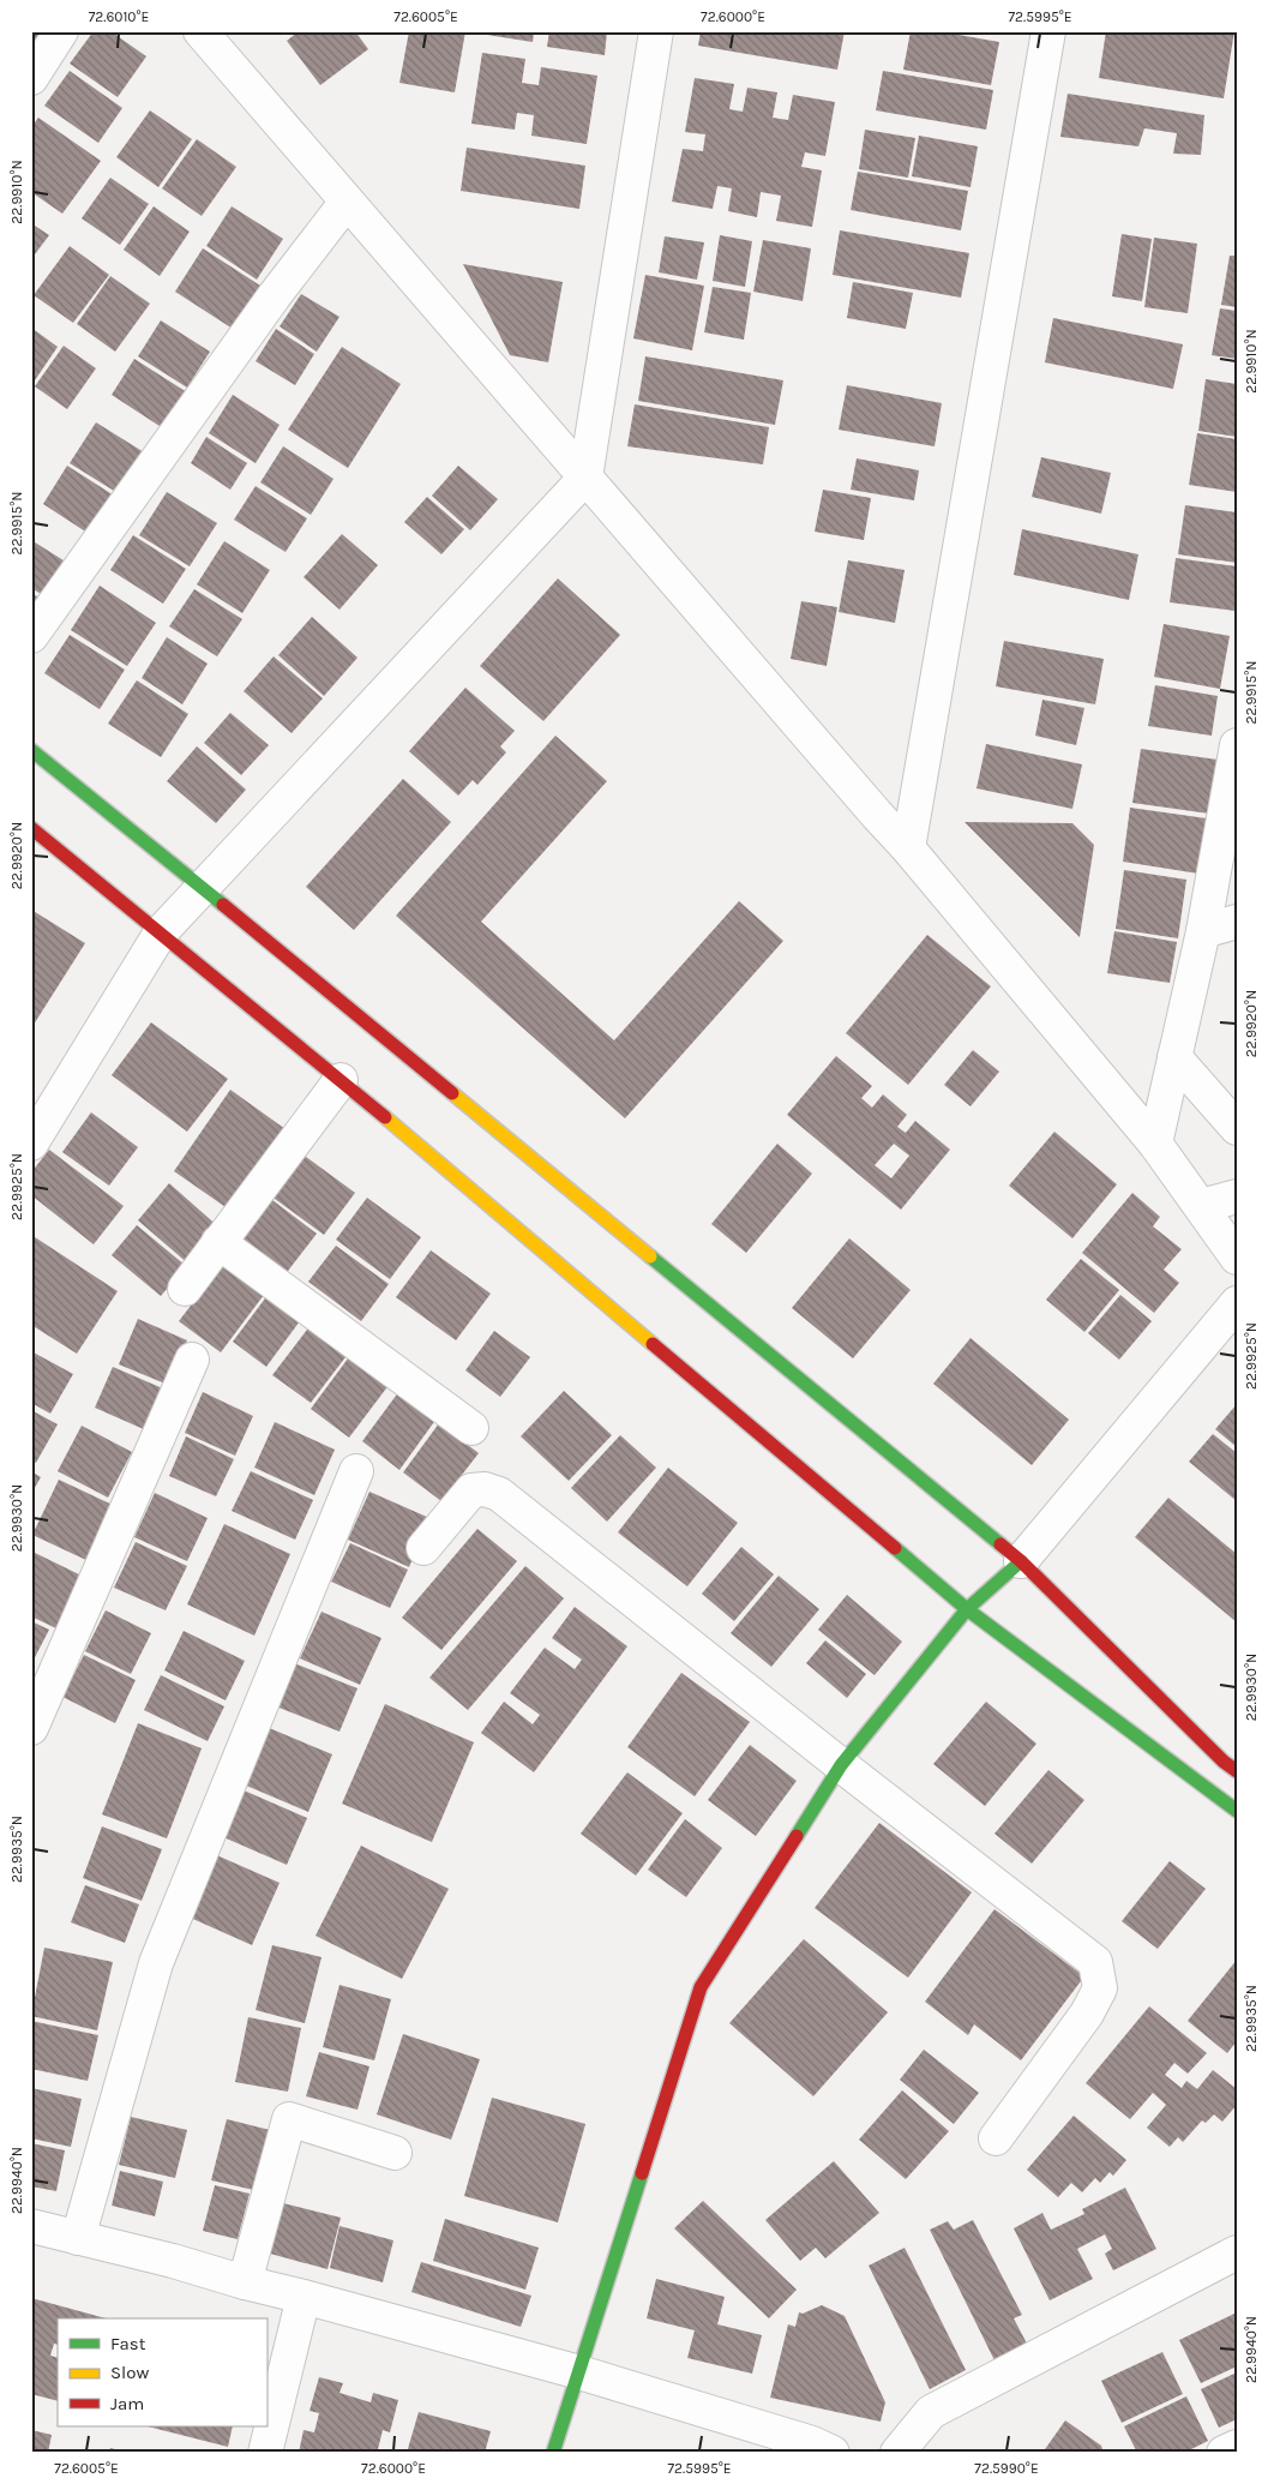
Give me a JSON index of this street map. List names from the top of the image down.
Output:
{
  "legend": ["Fast", "Slow", "Jam"],
  "coordinates": [
    "72.6010°E",
    "72.6005°E",
    "72.6000°E",
    "72.5995°E",
    "22.9910°N",
    "22.9915°N",
    "22.9920°N",
    "22.9925°N",
    "22.9930°N",
    "22.9935°N",
    "22.9940°N",
    "72.5990°E"
  ]
}
